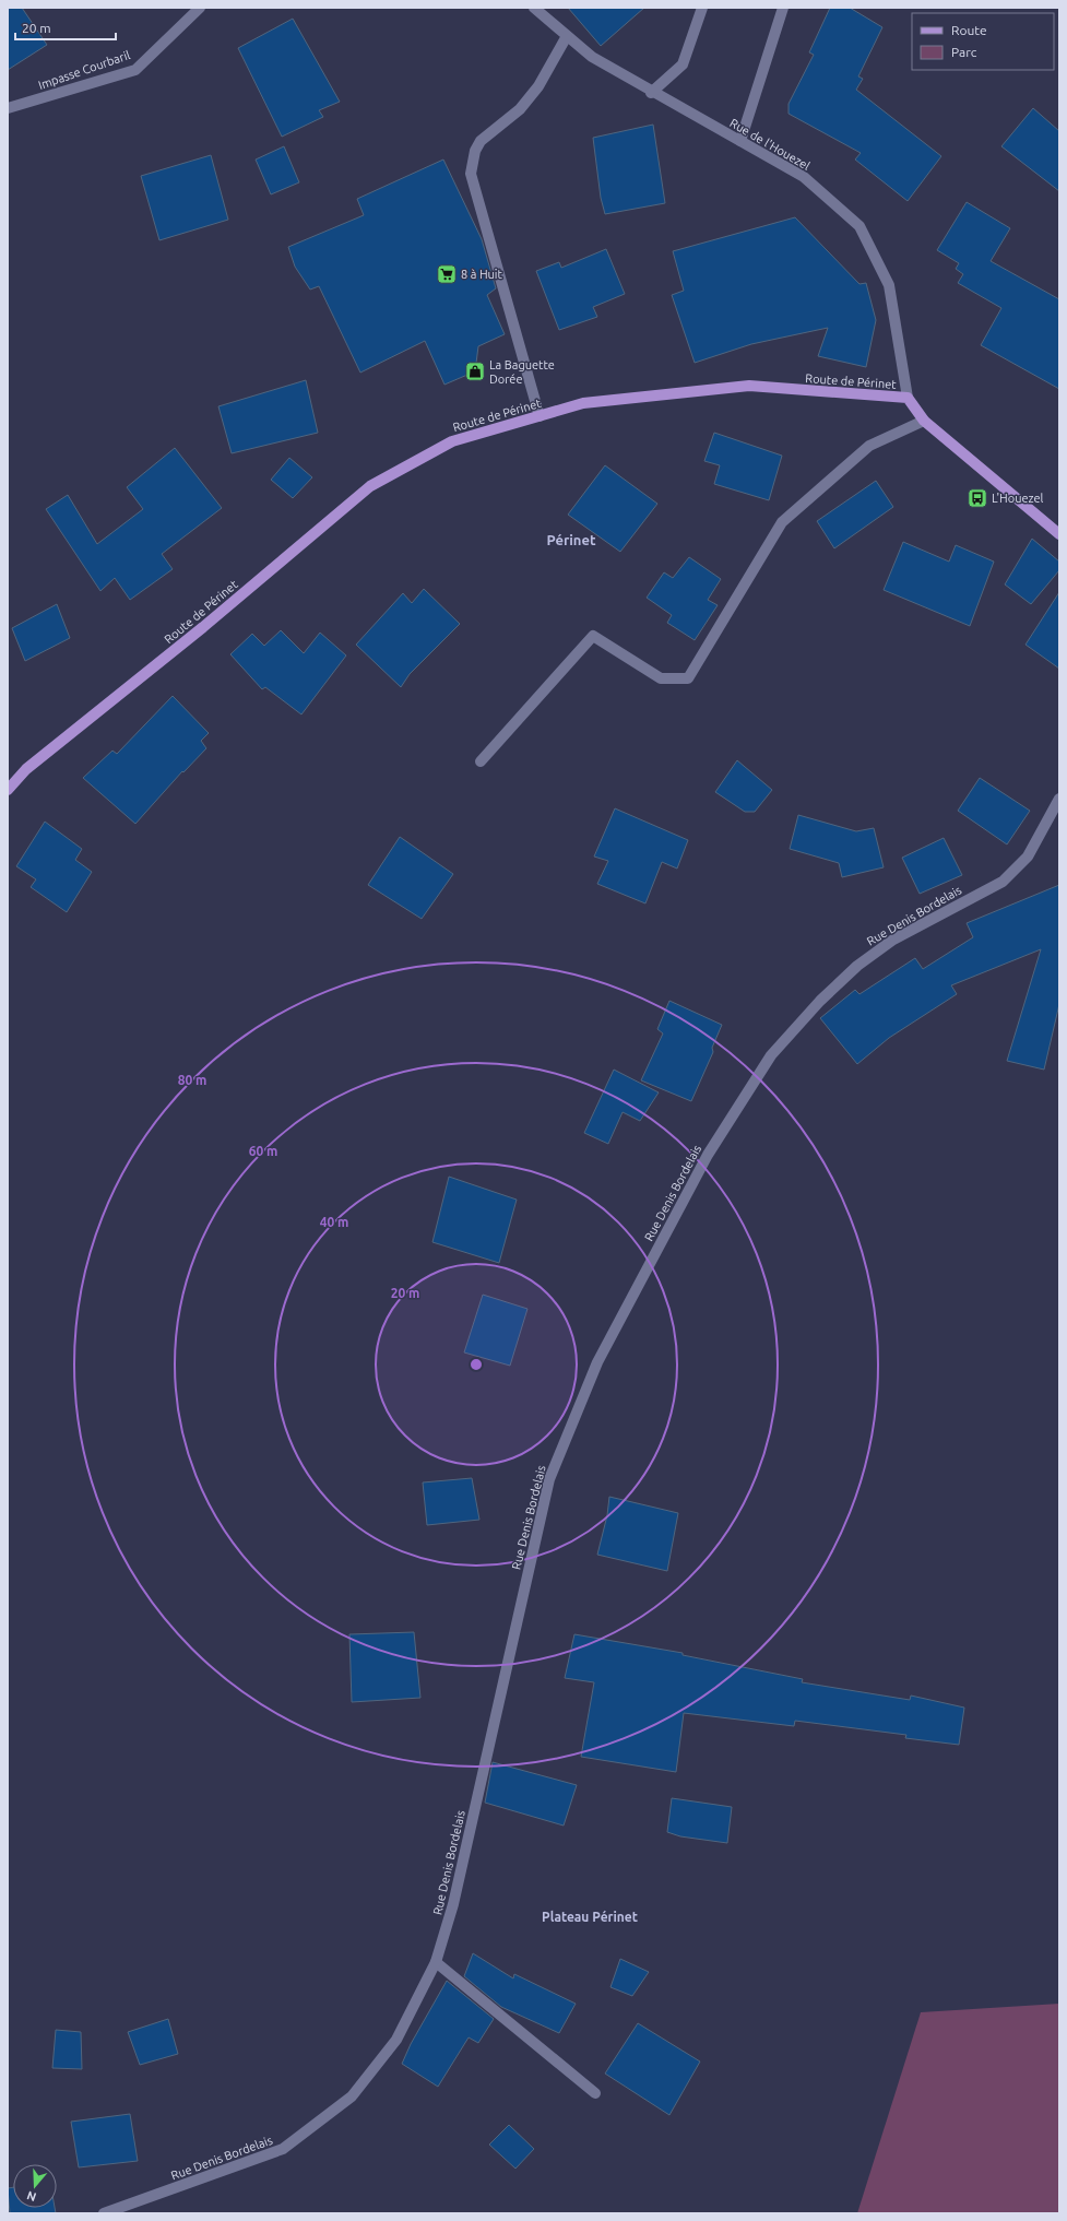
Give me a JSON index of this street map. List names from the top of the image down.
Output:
{
  "streets": {
    "main road": ["Route de Périnet"],
    "street": ["Impasse Courbaril", "Rue de l'Houezel", "Rue Denis Bordelais"]
  },
  "crossings": [
    ["Rue de l'Houezel", "Route de Périnet"]
  ],
  "districts": ["Périnet", "Plateau Périnet"],
  "places": {
    "supermarket": ["8 à Huit"],
    "shop": ["La Baguette Dorée"],
    "bus stop": ["L'Houezel"]
  },
  "legend": ["Route", "Parc"],
  "scale_bar": "20 m",
  "north": "bottom",
  "rings": [
    "80 m",
    "60 m",
    "40 m",
    "20 m"
  ]
}
